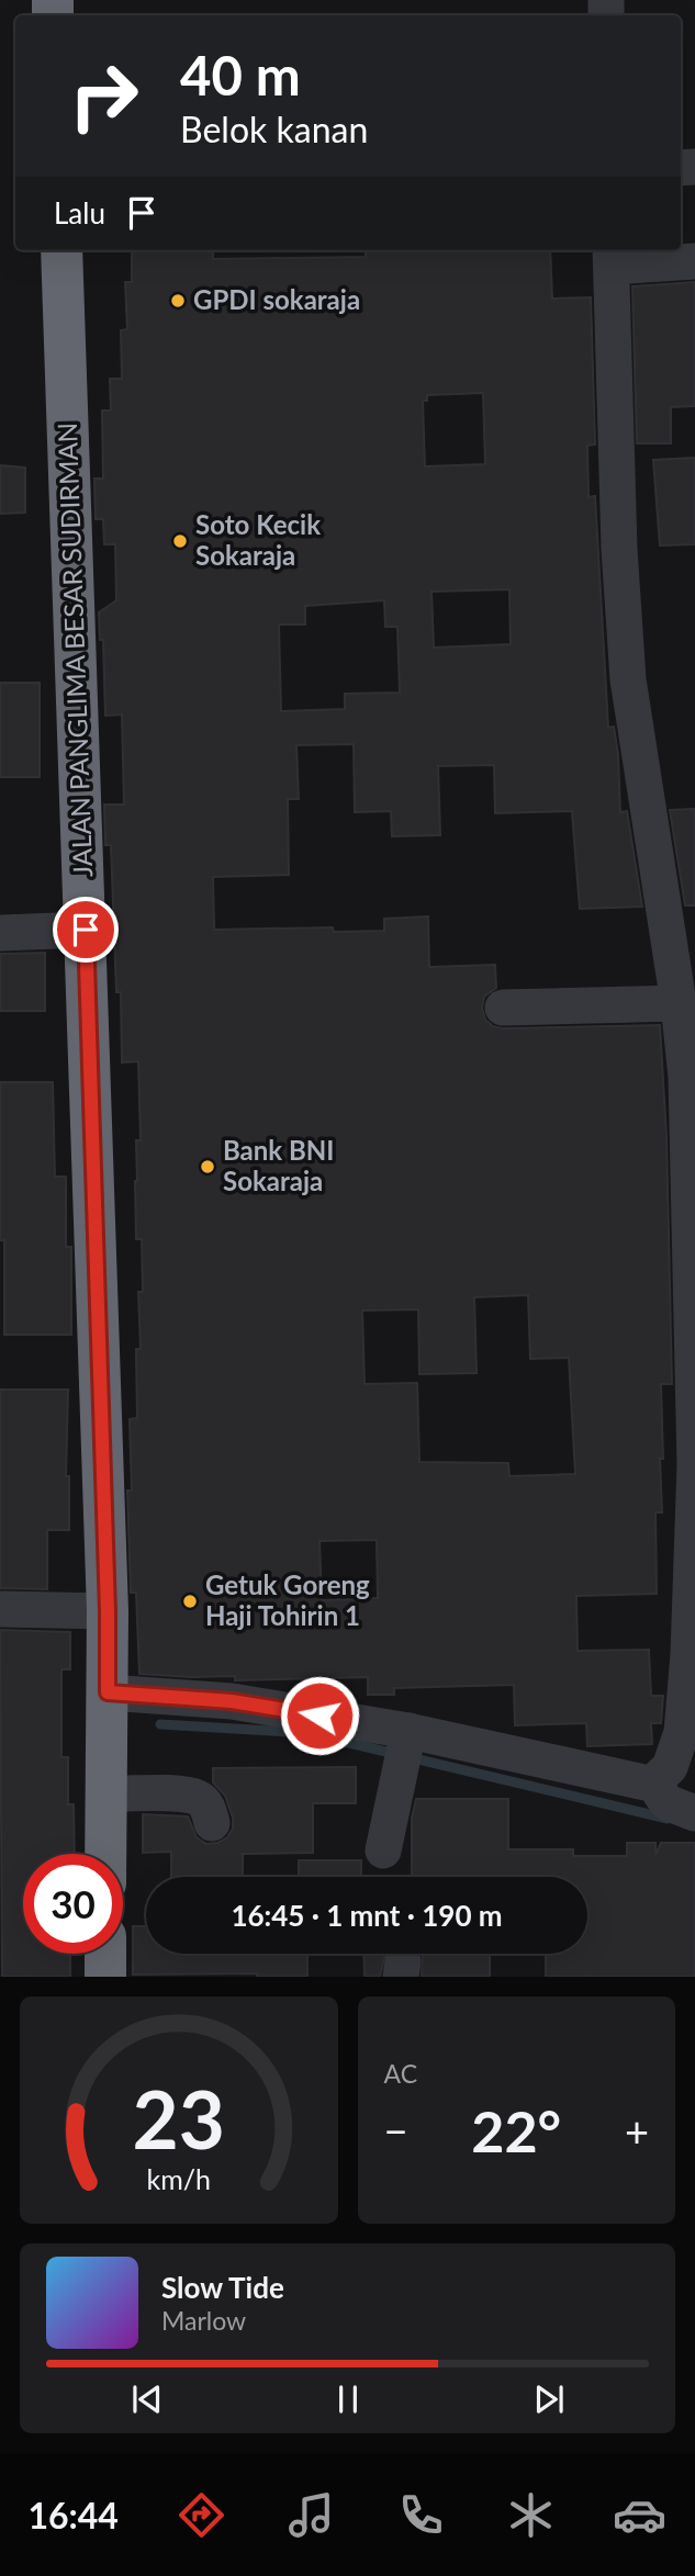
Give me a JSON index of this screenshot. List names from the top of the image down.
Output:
{
  "streets": {
    "highway": ["JALAN PANGLIMA BESAR SUDIRMAN"]
  },
  "places": [
    "GPDI sokaraja",
    "Soto Kecik Sokaraja",
    "Bank BNI Sokaraja",
    "Getuk Goreng Haji Tohirin 1"
  ],
  "page": {
    "turn": ["40 m", "Belok kanan"],
    "then": "Lalu",
    "limit": "30",
    "trip": "16:45 · 1 mnt · 190 m",
    "tile": "AC",
    "heat": ["−", "22°", "+"],
    "song": ["Slow Tide", "Marlow"],
    "tabs": "16:44",
    "gauge": ["23", "km/h"]
  }
}
